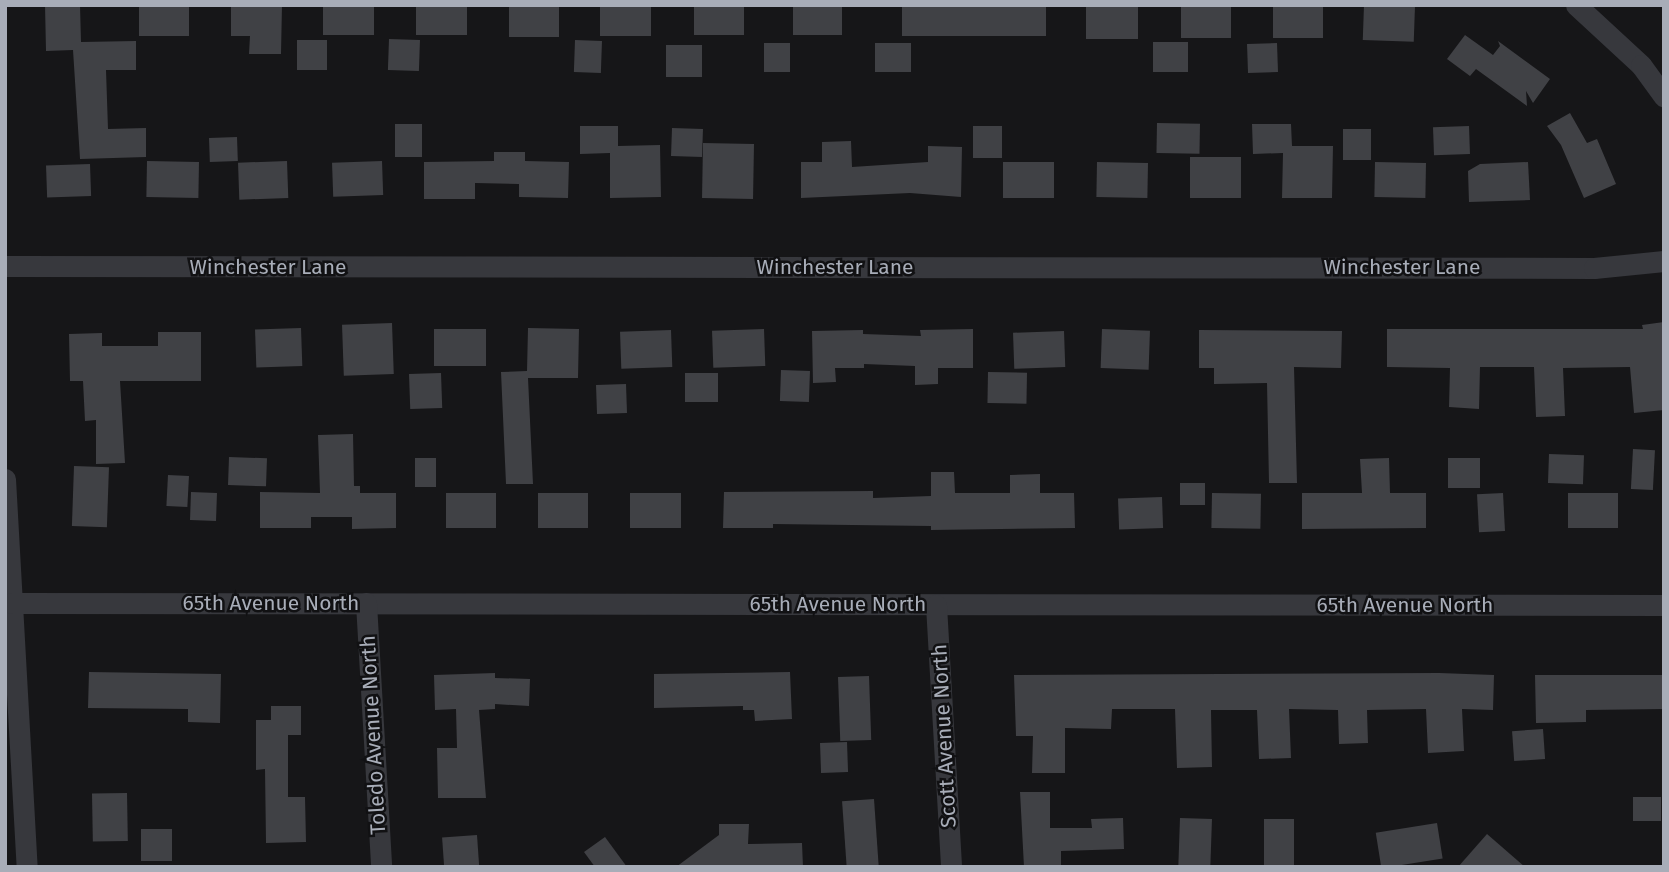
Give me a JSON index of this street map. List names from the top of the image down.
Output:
{
  "streets": {
    "street": [
      "Winchester Lane",
      "65th Avenue North",
      "Toledo Avenue North",
      "Scott Avenue North"
    ]
  },
  "crossings": [
    ["65th Avenue North", "Toledo Avenue North"],
    ["65th Avenue North", "Scott Avenue North"]
  ]
}
